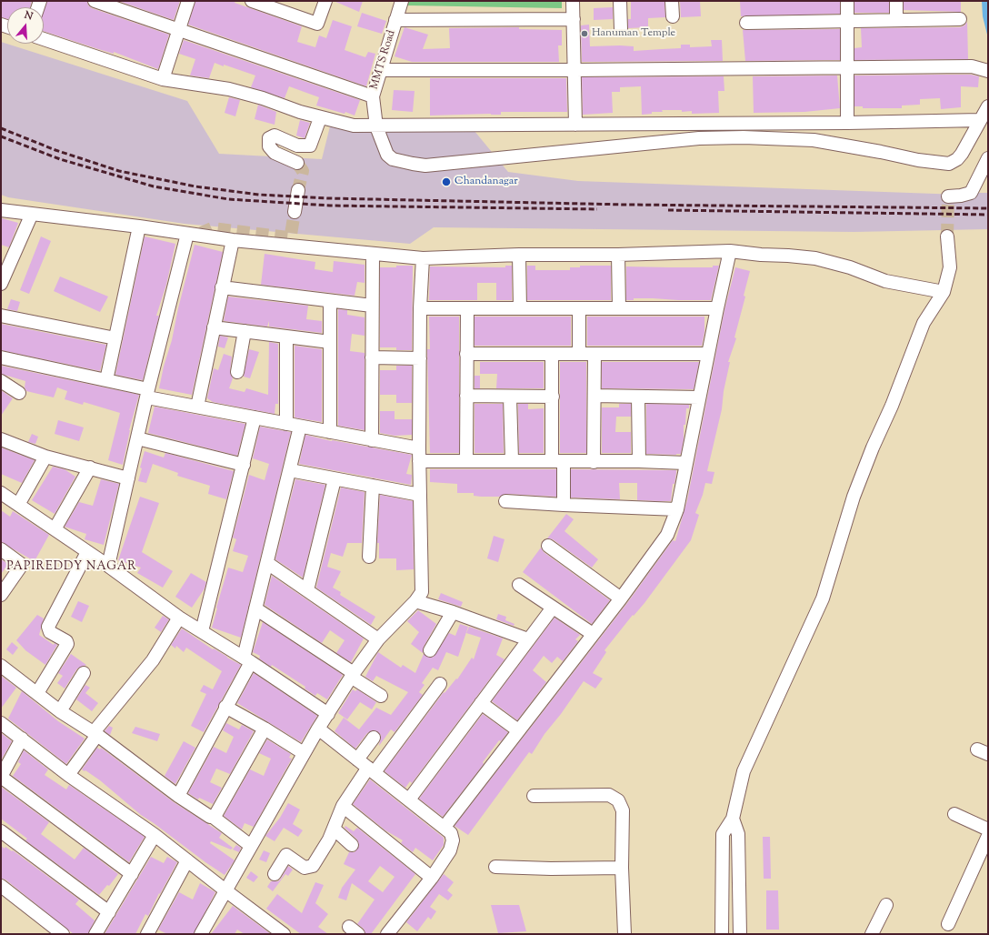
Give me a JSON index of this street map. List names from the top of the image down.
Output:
{
  "streets": {
    "street": ["MMTS Road"]
  },
  "districts": ["PAPIREDDY NAGAR"],
  "places": ["Hanuman Temple", "Chandanagar"],
  "north": "top"
}
